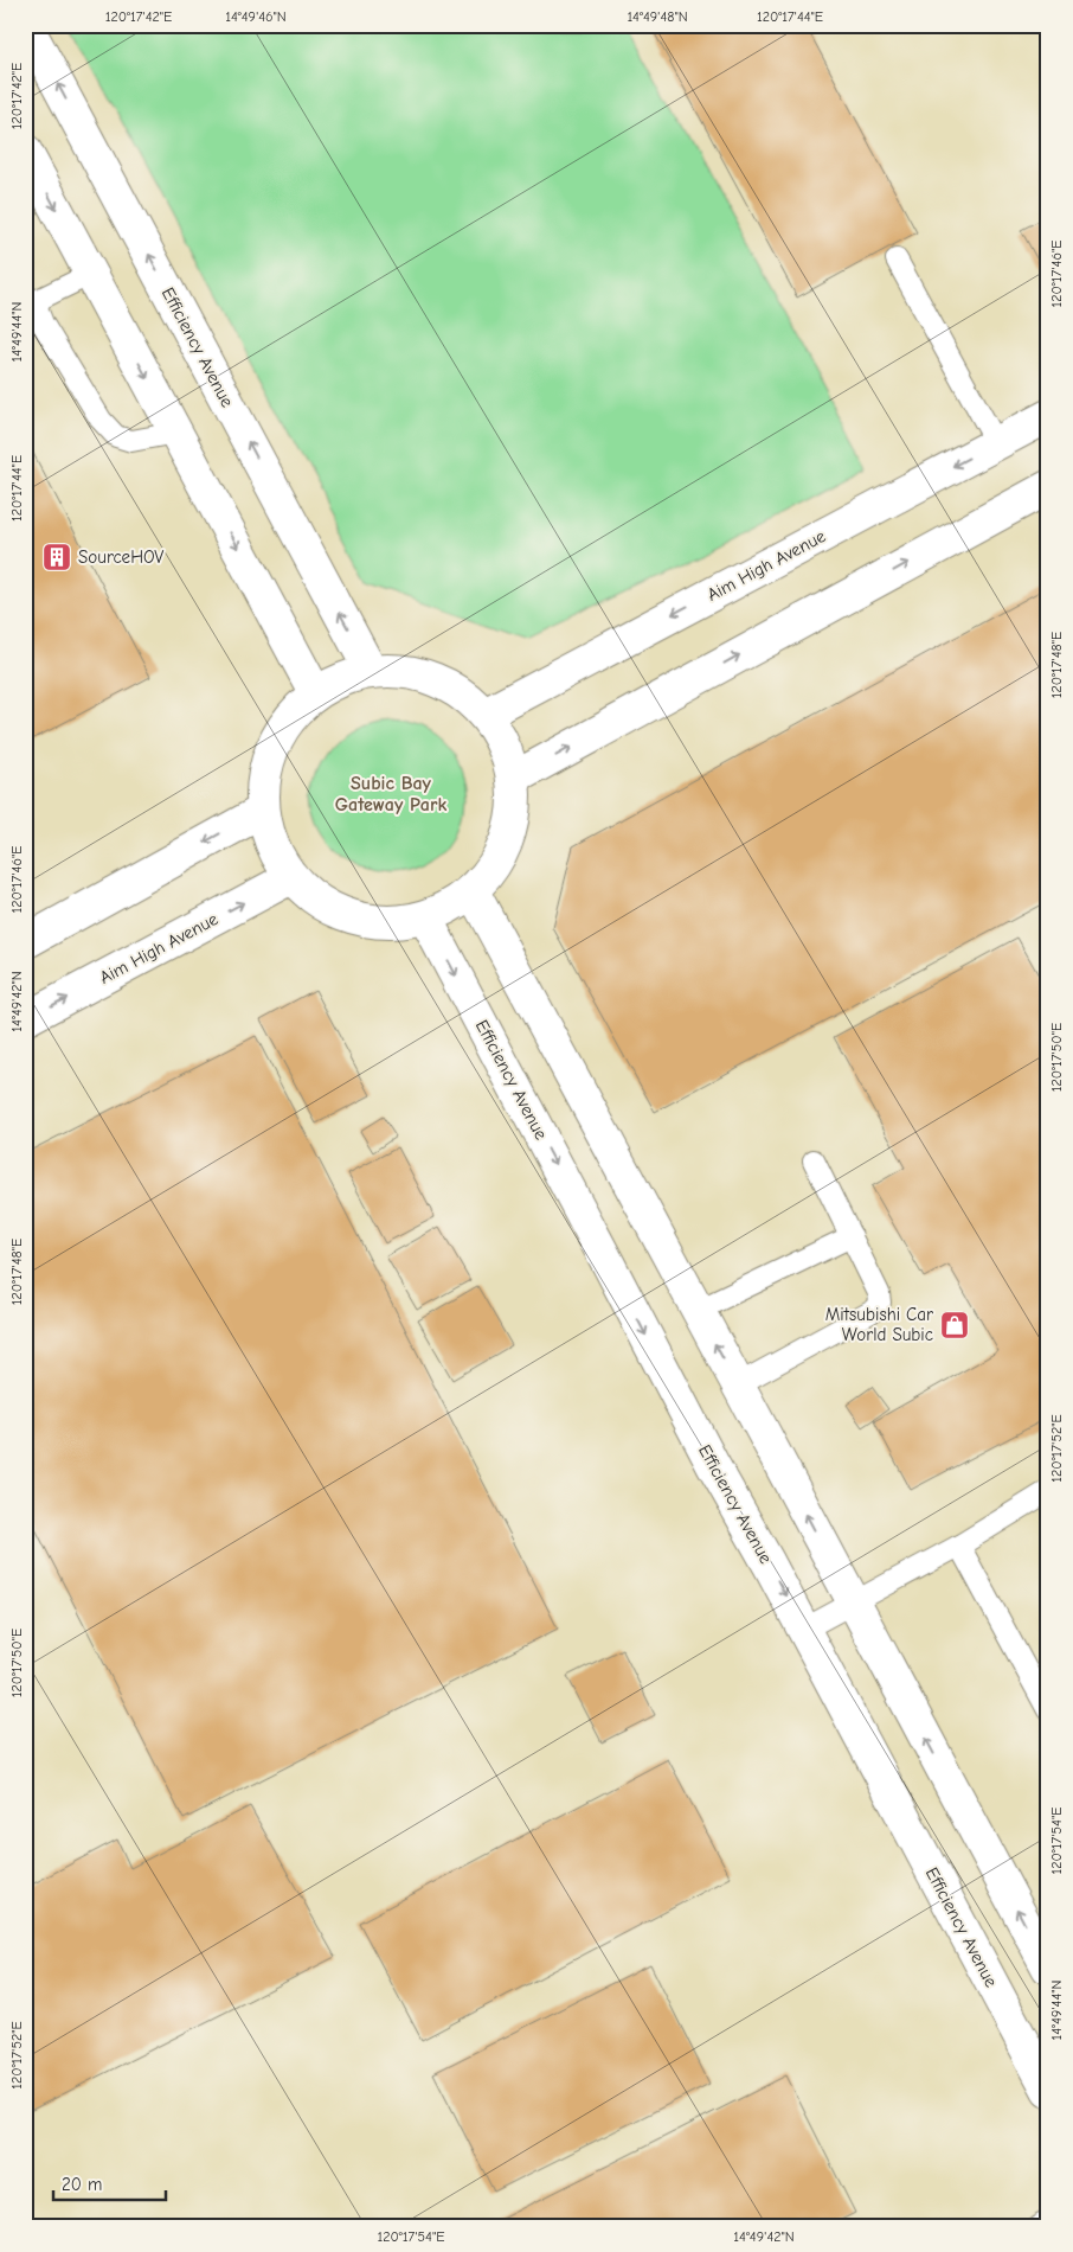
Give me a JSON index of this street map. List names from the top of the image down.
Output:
{
  "streets": {
    "street": ["Efficiency Avenue", "Aim High Avenue"]
  },
  "districts": ["Subic Bay Gateway Park"],
  "places": {
    "building": ["SourceHOV"],
    "shop": ["Mitsubishi Car World Subic"]
  },
  "scale_bar": "20 m",
  "coordinates": [
    "120°17'42\"E",
    "14°49'46\"N",
    "14°49'48\"N",
    "120°17'44\"E",
    "120°17'46\"E",
    "14°49'44\"N",
    "120°17'48\"E",
    "14°49'42\"N",
    "120°17'50\"E",
    "120°17'52\"E",
    "120°17'54\"E"
  ]
}
